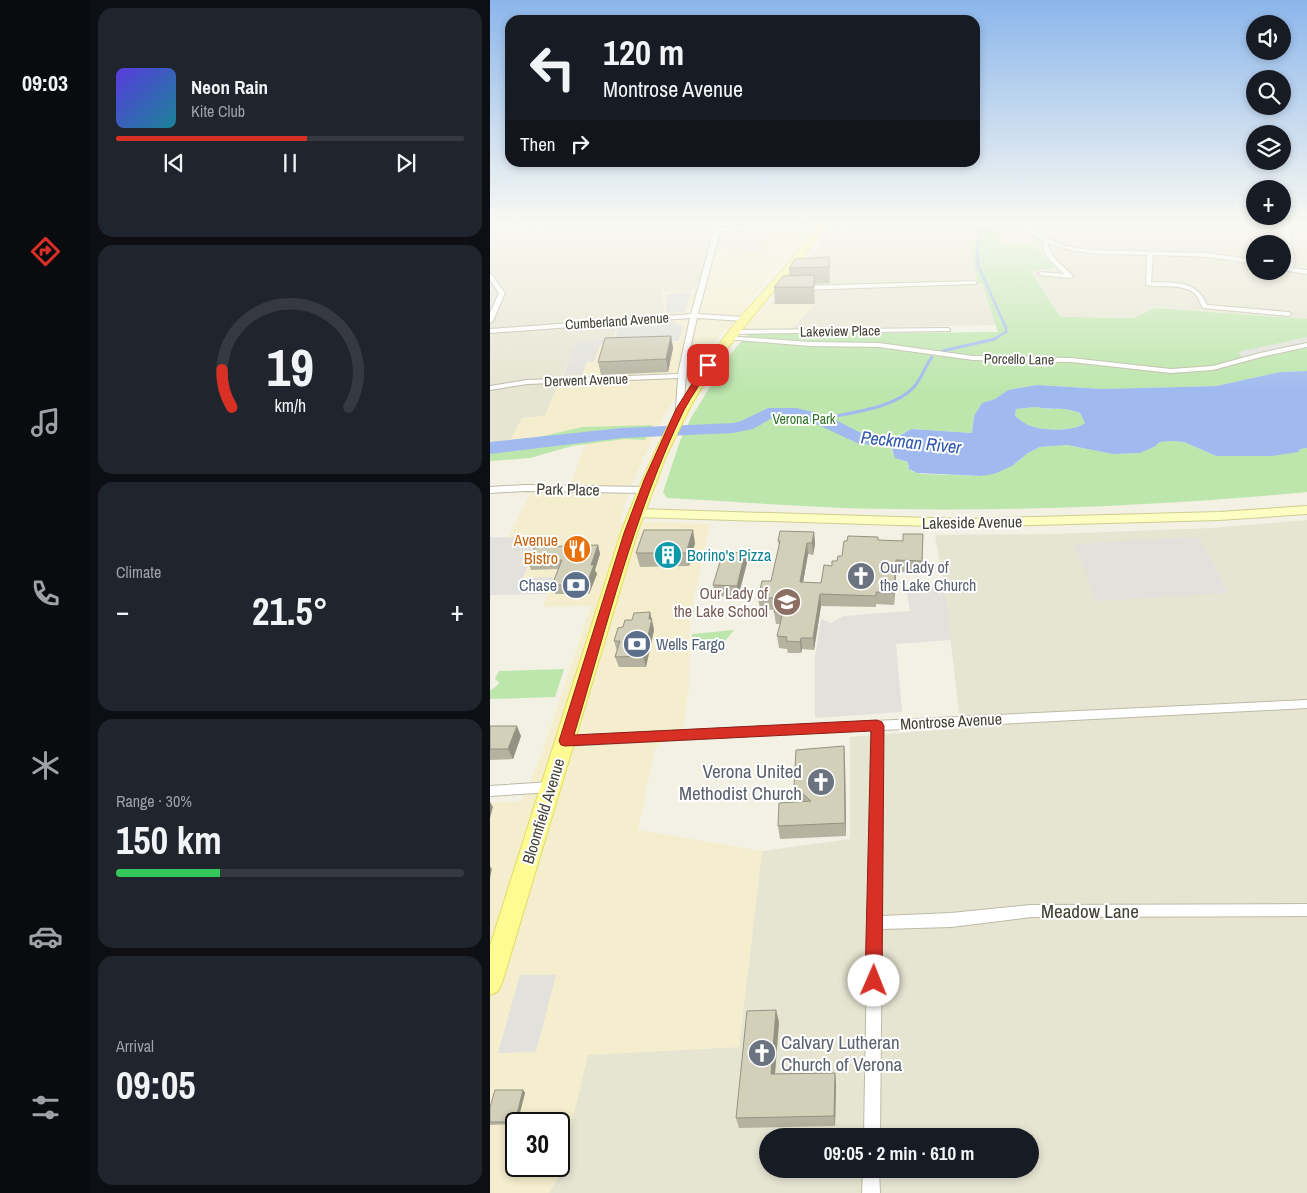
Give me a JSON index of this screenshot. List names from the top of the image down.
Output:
{
  "streets": {
    "main road": ["Lakeside Avenue", "Bloomfield Avenue"],
    "street": [
      "Cumberland Avenue",
      "Lakeview Place",
      "Porcello Lane",
      "Derwent Avenue",
      "Park Place",
      "Montrose Avenue",
      "Meadow Lane"
    ]
  },
  "crossings": [
    ["Cumberland Avenue", "Bloomfield Avenue"],
    ["Lakeview Place", "Porcello Lane"],
    ["Lakeview Place", "Bloomfield Avenue"],
    ["Porcello Lane", "Bloomfield Avenue"],
    ["Park Place", "Bloomfield Avenue"],
    ["Lakeside Avenue", "Bloomfield Avenue"],
    ["Montrose Avenue", "Bloomfield Avenue"]
  ],
  "water": ["Peckman River"],
  "parks": ["Verona Park"],
  "places": {
    "restaurant": ["Avenue Bistro"],
    "building": ["Borino's Pizza"],
    "church": ["Our Lady of the Lake Church", "Verona United Methodist Church", "Calvary Lutheran Church of Verona"],
    "bank": ["Chase", "Wells Fargo"],
    "school or university": ["Our Lady of the Lake School"]
  },
  "page": {
    "tabs": "09:03",
    "map_buttons": ["+", "−"],
    "turn": ["120 m", "Montrose Avenue"],
    "song": ["Neon Rain", "Kite Club"],
    "then": "Then",
    "tile": [
      "Climate",
      ["Range · 30%", "150 km"],
      ["Arrival", "09:05"]
    ],
    "heat": ["−", "21.5°", "+"],
    "limit": "30",
    "trip": "09:05 · 2 min · 610 m",
    "gauge": ["19", "km/h"]
  }
}
